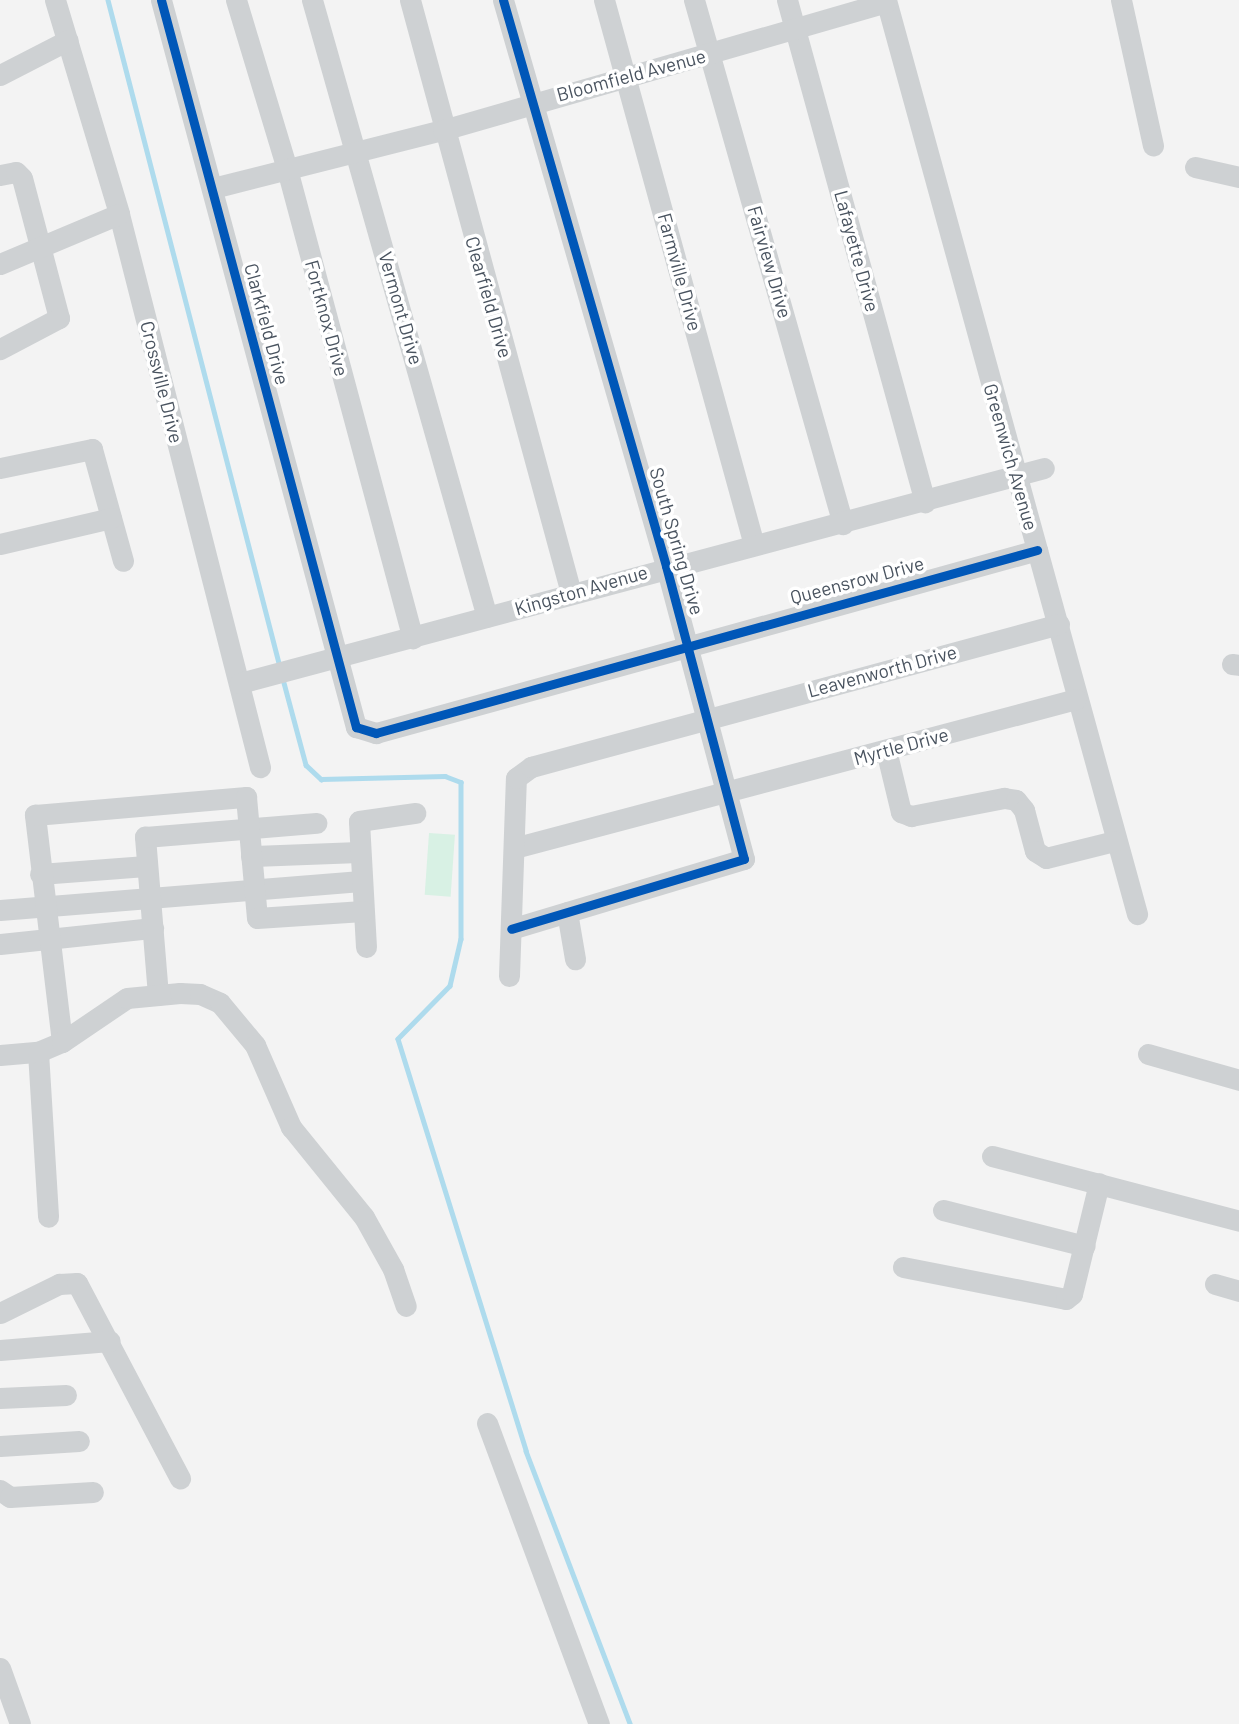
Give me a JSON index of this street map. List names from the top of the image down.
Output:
{
  "streets": {
    "street": [
      "Bloomfield Avenue",
      "Lafayette Drive",
      "Fairview Drive",
      "Farmville Drive",
      "Clearfield Drive",
      "Vermont Drive",
      "Fortknox Drive",
      "Clarkfield Drive",
      "Crossville Drive",
      "Greenwich Avenue",
      "South Spring Drive",
      "Queensrow Drive",
      "Kingston Avenue",
      "Leavenworth Drive",
      "Myrtle Drive"
    ]
  },
  "crossings": [
    ["Bloomfield Avenue", "Lafayette Drive"],
    ["Bloomfield Avenue", "Fairview Drive"],
    ["Bloomfield Avenue", "Farmville Drive"],
    ["Bloomfield Avenue", "Clearfield Drive"],
    ["Bloomfield Avenue", "Vermont Drive"],
    ["Bloomfield Avenue", "Fortknox Drive"],
    ["Bloomfield Avenue", "Clarkfield Drive"],
    ["Bloomfield Avenue", "Greenwich Avenue"],
    ["Bloomfield Avenue", "South Spring Drive"],
    ["Lafayette Drive", "Kingston Avenue"],
    ["Fairview Drive", "Kingston Avenue"],
    ["Farmville Drive", "Kingston Avenue"],
    ["Clearfield Drive", "Kingston Avenue"],
    ["Vermont Drive", "Kingston Avenue"],
    ["Fortknox Drive", "Kingston Avenue"],
    ["Clarkfield Drive", "South Spring Drive"],
    ["Clarkfield Drive", "Queensrow Drive"],
    ["Clarkfield Drive", "Kingston Avenue"],
    ["Crossville Drive", "Kingston Avenue"],
    ["Greenwich Avenue", "Queensrow Drive"],
    ["Greenwich Avenue", "Kingston Avenue"],
    ["Greenwich Avenue", "Leavenworth Drive"],
    ["Greenwich Avenue", "Myrtle Drive"],
    ["South Spring Drive", "Queensrow Drive"],
    ["South Spring Drive", "Kingston Avenue"],
    ["South Spring Drive", "Leavenworth Drive"],
    ["South Spring Drive", "Myrtle Drive"],
    ["Leavenworth Drive", "Myrtle Drive"]
  ]
}
